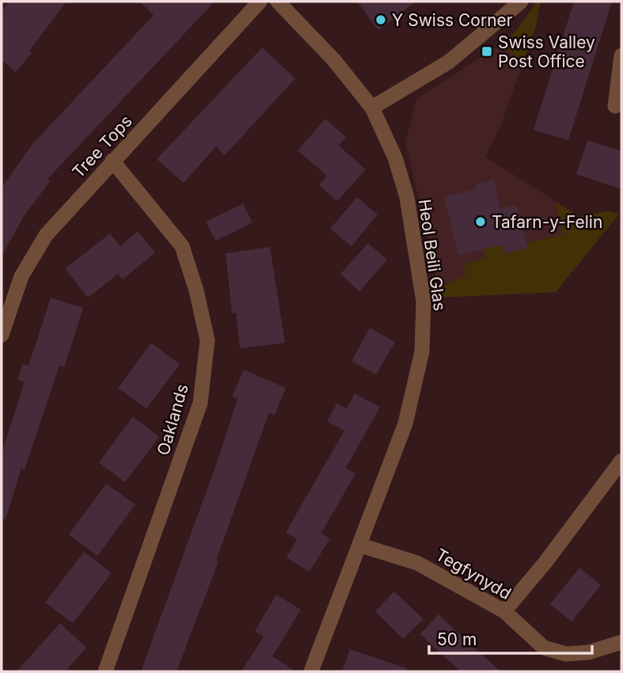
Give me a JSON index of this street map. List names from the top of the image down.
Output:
{
  "streets": {
    "street": [
      "Tree Tops",
      "Heol Beili Glas",
      "Oaklands",
      "Tegfynydd"
    ]
  },
  "crossings": [
    ["Tree Tops", "Oaklands"],
    ["Heol Beili Glas", "Tegfynydd"]
  ],
  "places": {
    "other": ["Y Swiss Corner", "Tafarn-y-Felin"],
    "transit": ["Swiss Valley Post Office"]
  },
  "scale_bar": "50 m"
}
